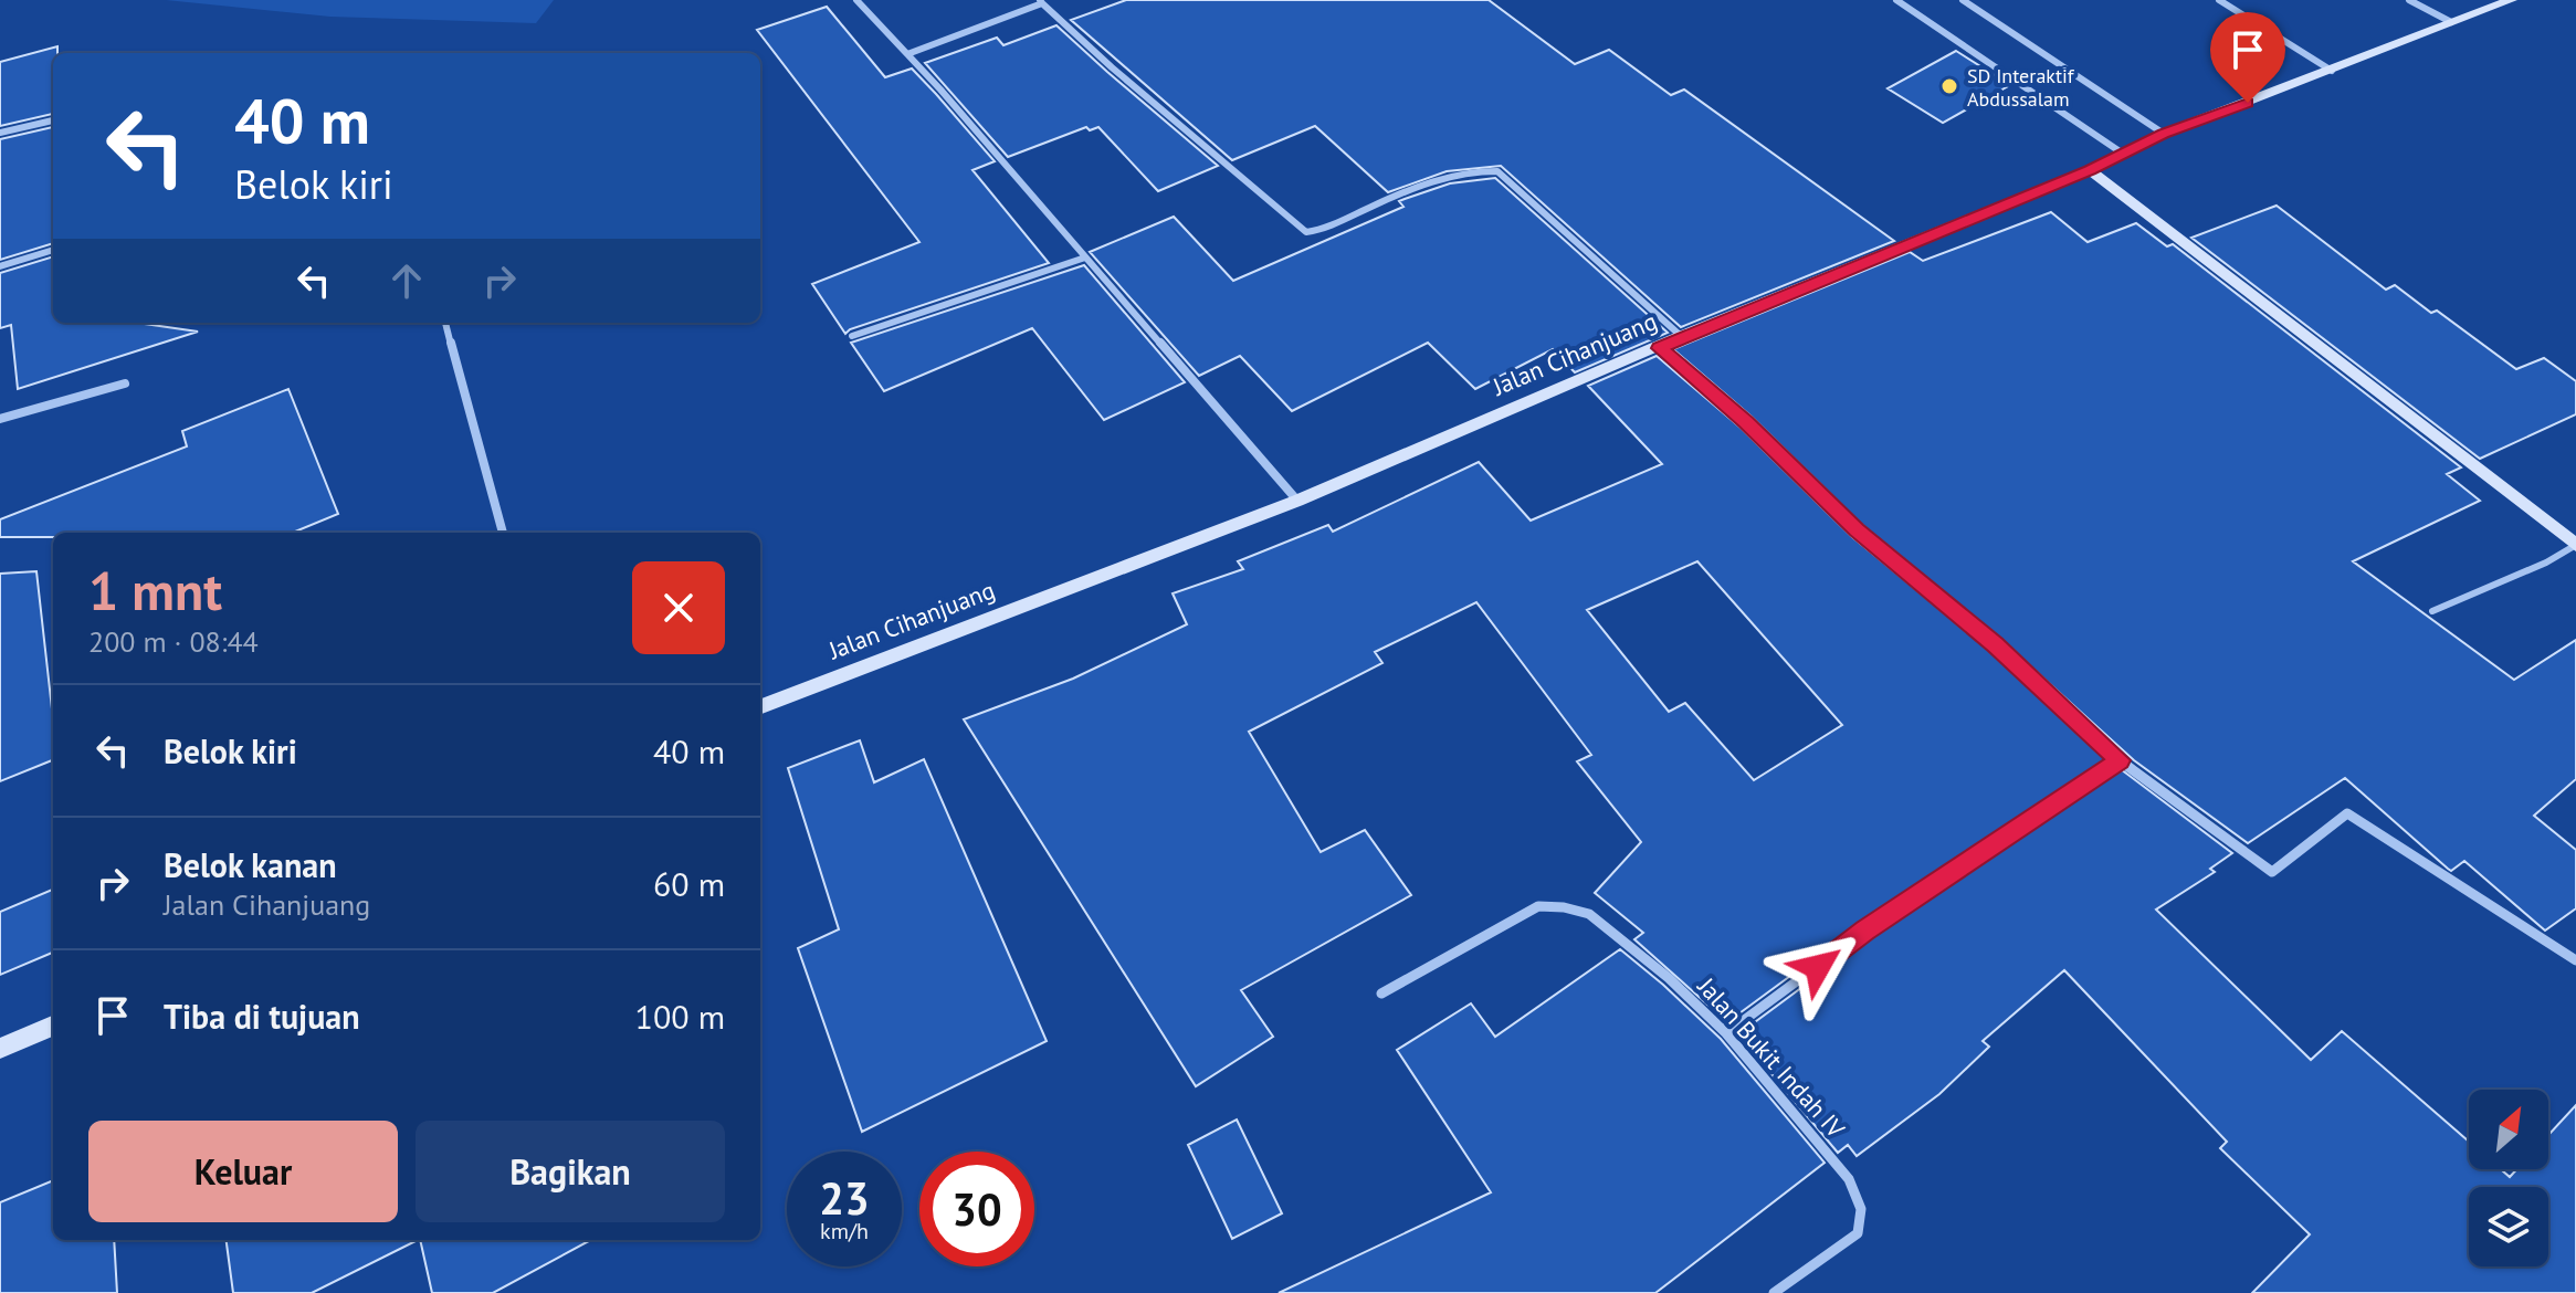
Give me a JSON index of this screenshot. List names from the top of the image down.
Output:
{
  "streets": {
    "main road": ["Jalan Cihanjuang"],
    "street": ["Jalan Bukit Indah IV"]
  },
  "places": ["SD Interaktif Abdussalam"],
  "north": "top right",
  "page": {
    "turn": ["40 m", "Belok kiri"],
    "heading": ["1 mnt", "200 m · 08:44"],
    "list": [
      {
        "name": "Belok kiri",
        "value": "40 m"
      },
      {
        "name": "Belok kanan",
        "note": "Jalan Cihanjuang",
        "value": "60 m"
      },
      {
        "name": "Tiba di tujuan",
        "value": "100 m"
      }
    ],
    "buttons": ["Keluar", "Bagikan"],
    "speed": "23 km/h",
    "limit": "30"
  }
}
